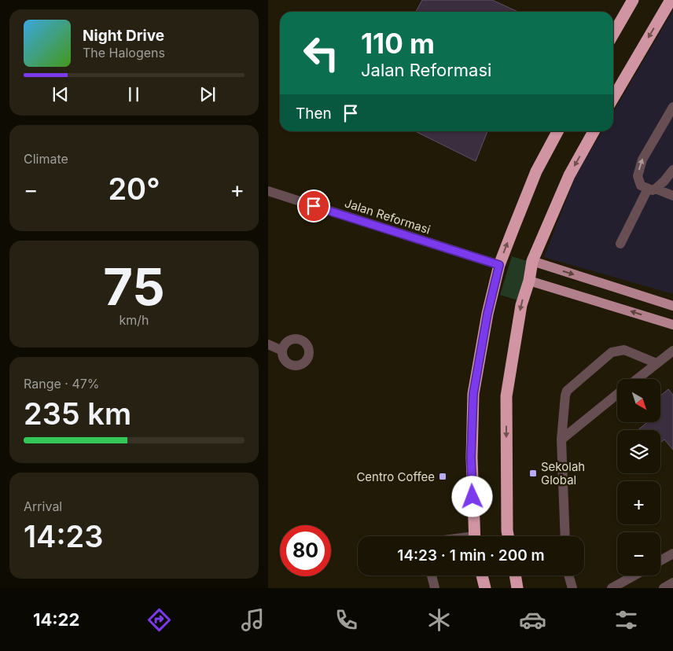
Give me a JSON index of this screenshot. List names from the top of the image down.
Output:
{
  "streets": {
    "street": ["Jalan Reformasi"]
  },
  "places": {
    "transit": ["Sekolah Global", "Centro Coffee"]
  },
  "north": "bottom right",
  "page": {
    "turn": ["110 m", "Jalan Reformasi"],
    "song": ["Night Drive", "The Halogens"],
    "then": "Then",
    "tile": [
      "Climate",
      ["75", "km/h"],
      ["Range · 47%", "235 km"],
      ["Arrival", "14:23"]
    ],
    "heat": ["−", "20°", "+"],
    "map_buttons": ["+", "−"],
    "limit": "80",
    "trip": "14:23 · 1 min · 200 m",
    "tabs": "14:22"
  }
}
